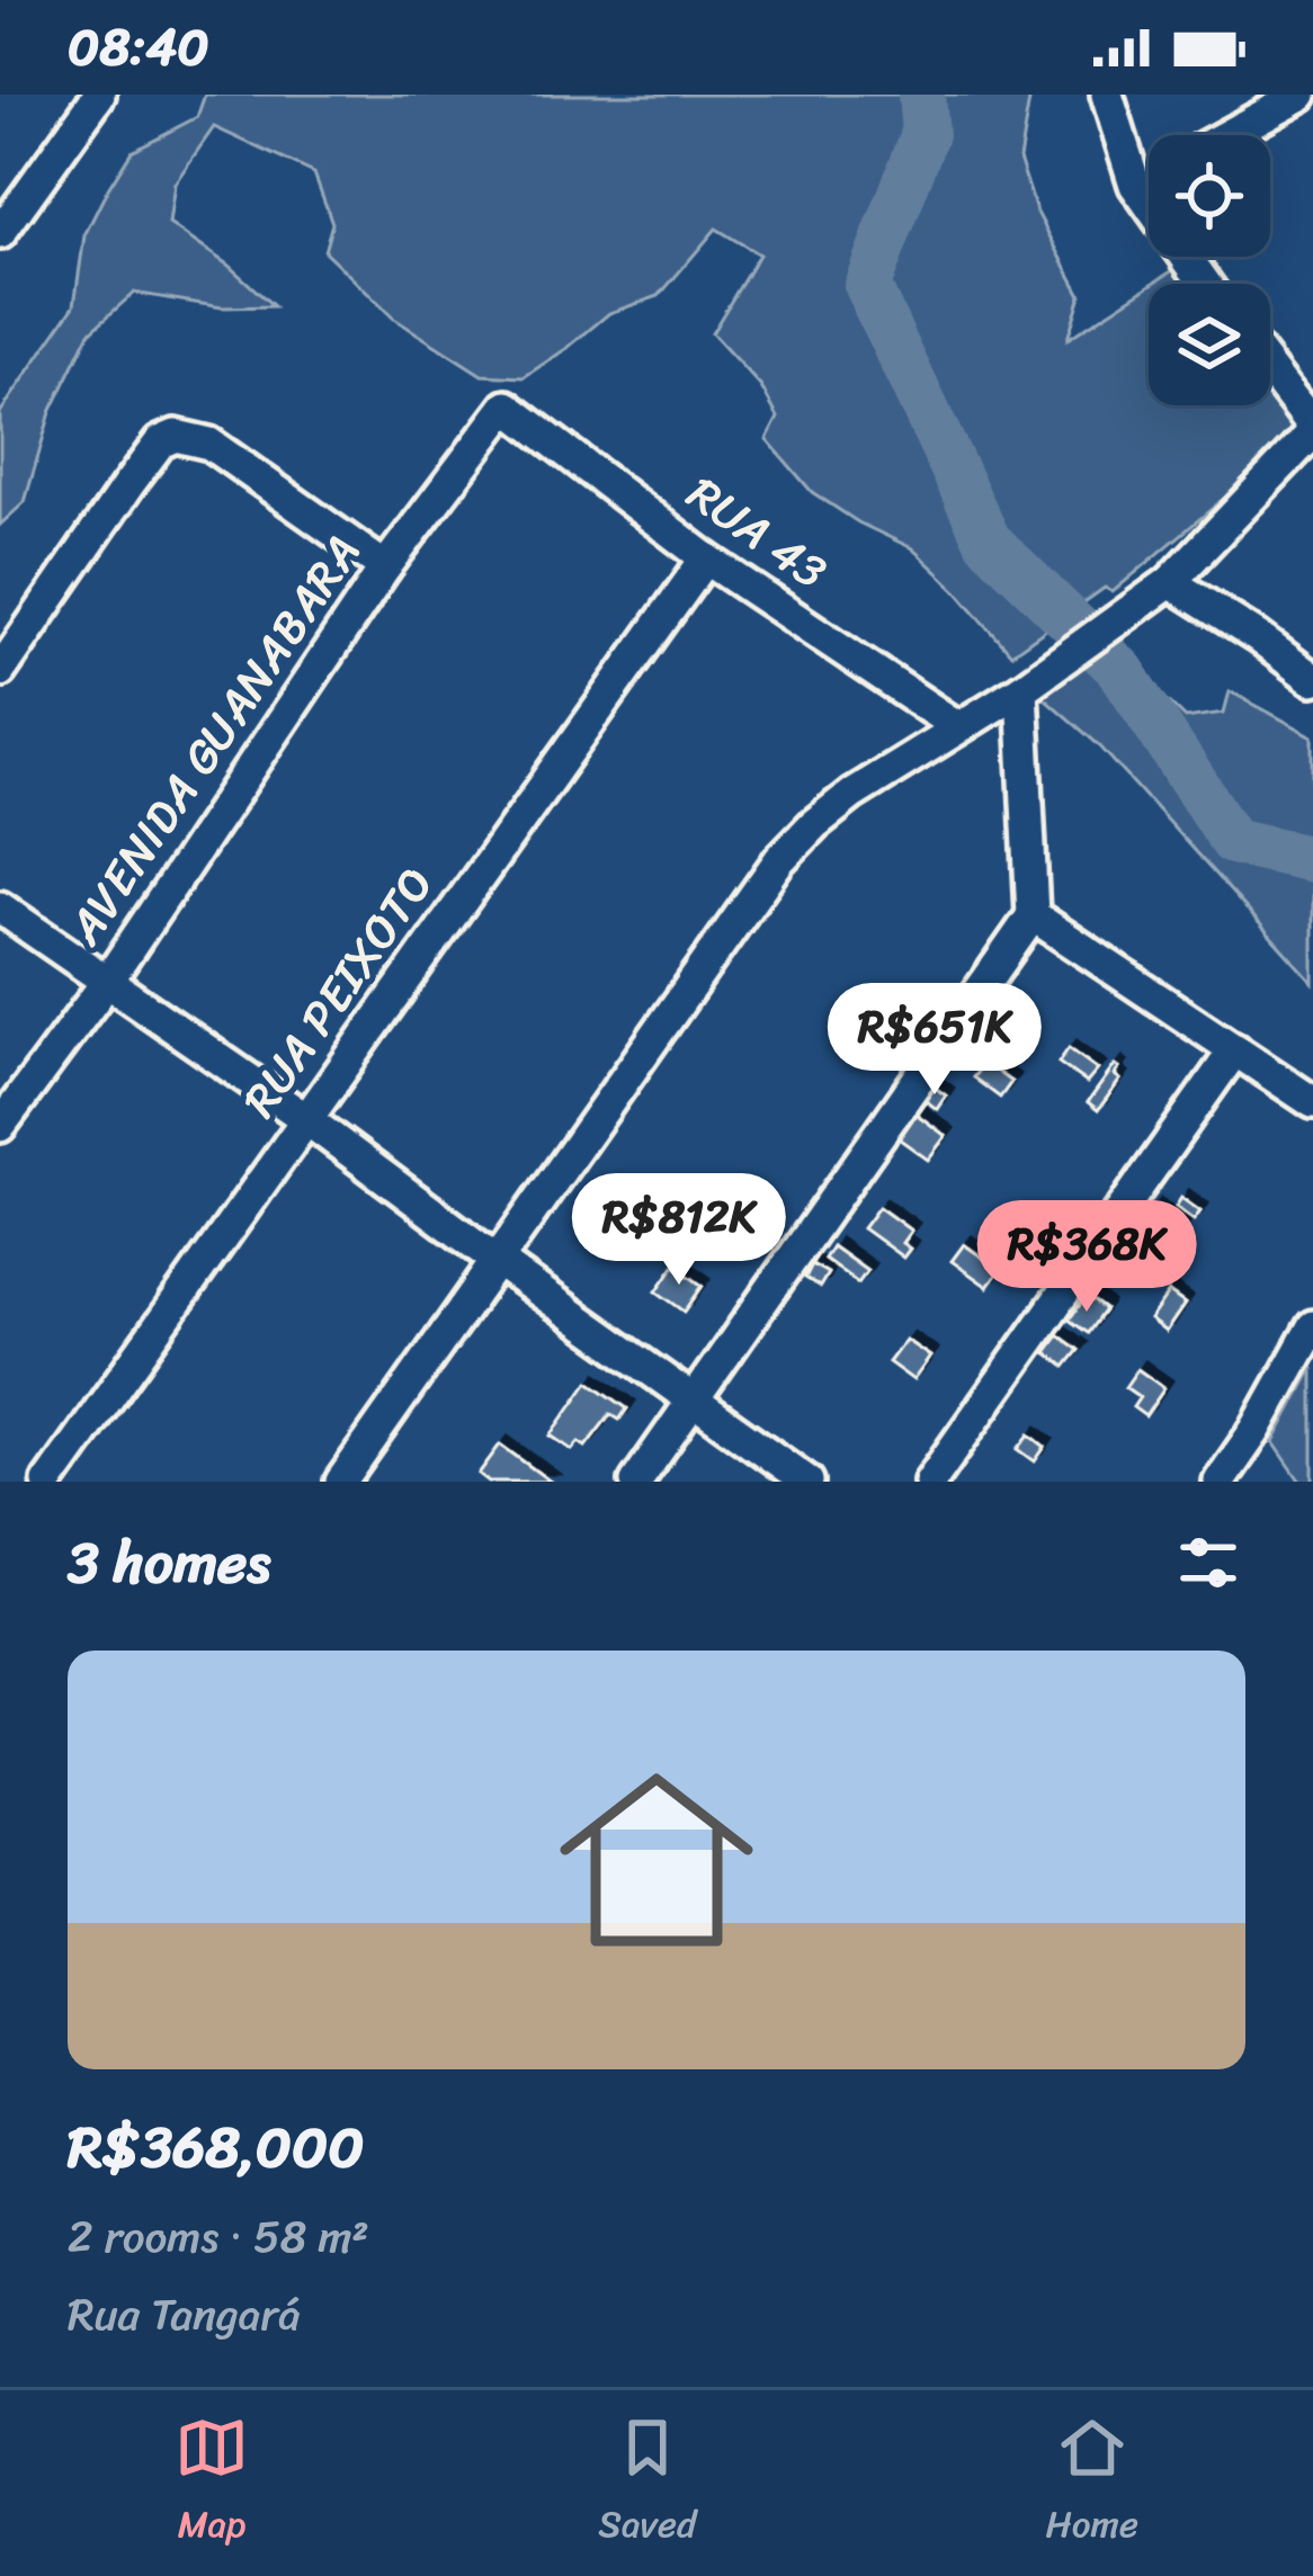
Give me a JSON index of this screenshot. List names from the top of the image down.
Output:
{
  "streets": {
    "street": ["RUA 43", "AVENIDA GUANABARA", "RUA PEIXOTO"]
  },
  "crossings": [
    ["RUA 43", "AVENIDA GUANABARA"],
    ["RUA 43", "RUA PEIXOTO"]
  ],
  "page": {
    "status": "08:40",
    "price": ["R$651K", "R$812K", "R$368K"],
    "heading": "3 homes",
    "list": [
      {
        "name": "R$368,000",
        "note": "2 rooms · 58 m² · Rua Tangará"
      }
    ],
    "tabs": ["Map", "Saved", "Home"]
  }
}
